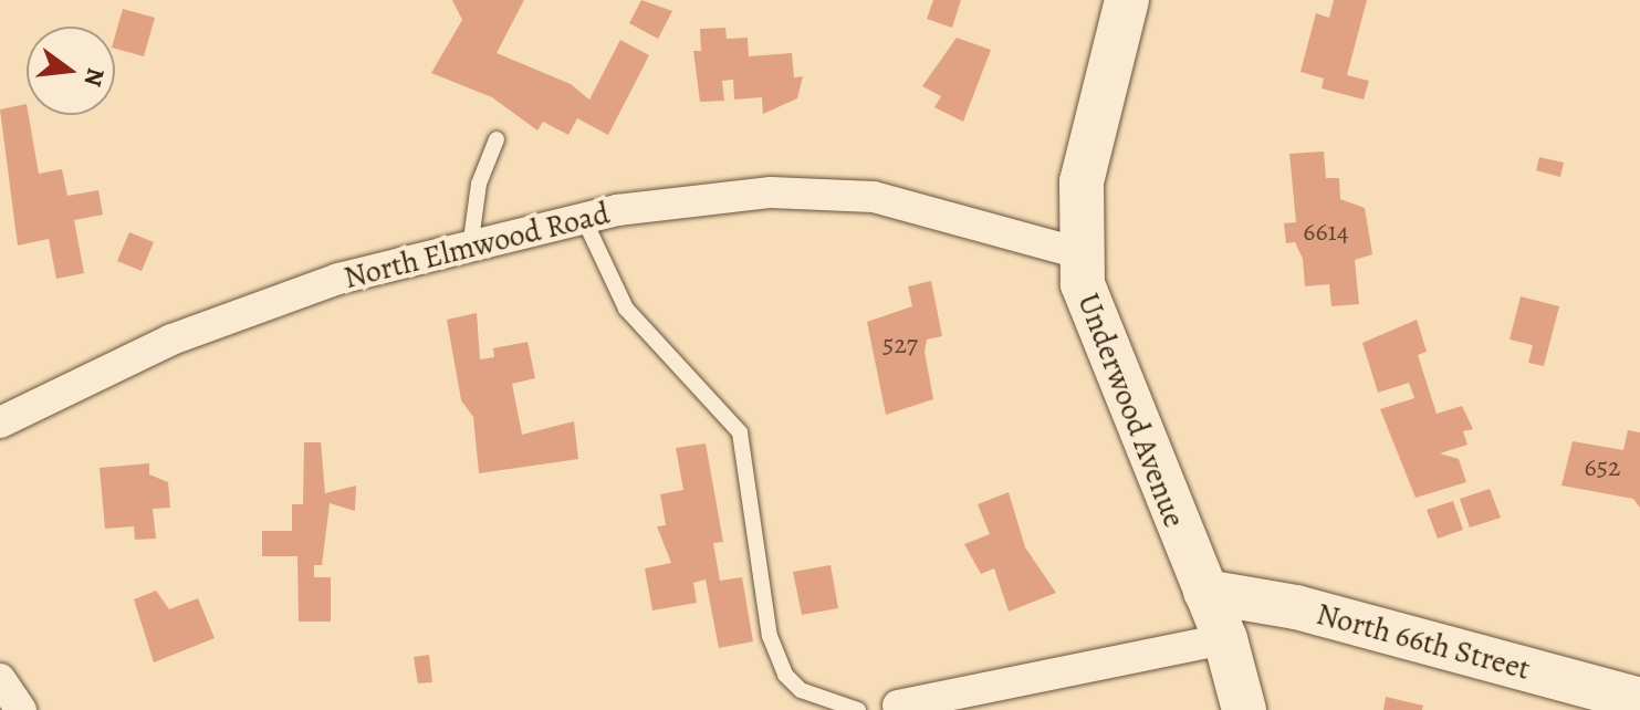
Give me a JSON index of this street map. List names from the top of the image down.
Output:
{
  "streets": {
    "main road": ["Underwood Avenue", "North 66th Street"],
    "street": ["North Elmwood Road"]
  },
  "crossings": [
    ["North Elmwood Road", "Underwood Avenue"],
    ["Underwood Avenue", "North 66th Street"]
  ],
  "house_numbers": ["6614", "527", "652"],
  "north": "right"
}
